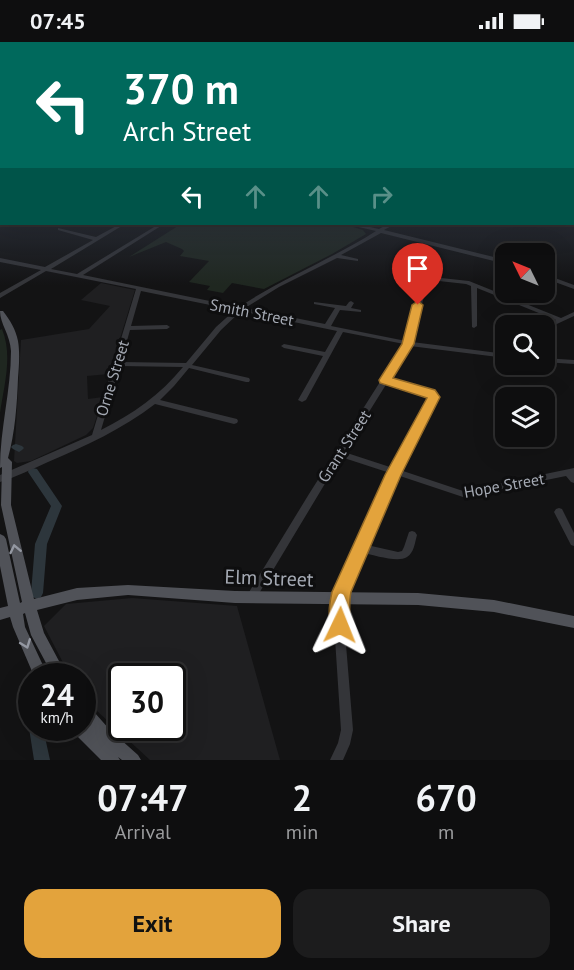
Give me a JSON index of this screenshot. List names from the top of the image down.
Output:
{
  "streets": {
    "main road": ["Elm Street"],
    "street": [
      "Smith Street",
      "Orne Street",
      "Grant Street",
      "Hope Street"
    ]
  },
  "crossings": [
    ["Smith Street", "Orne Street"],
    ["Smith Street", "Grant Street"],
    ["Grant Street", "Hope Street"],
    ["Grant Street", "Elm Street"]
  ],
  "north": "top left",
  "page": {
    "status": "07:45",
    "turn": ["370 m", "Arch Street"],
    "speed": "24 km/h",
    "limit": "30",
    "eta": [
      "07:47",
      "Arrival",
      "2",
      "min",
      "670",
      "m"
    ],
    "buttons": ["Exit", "Share"]
  }
}
